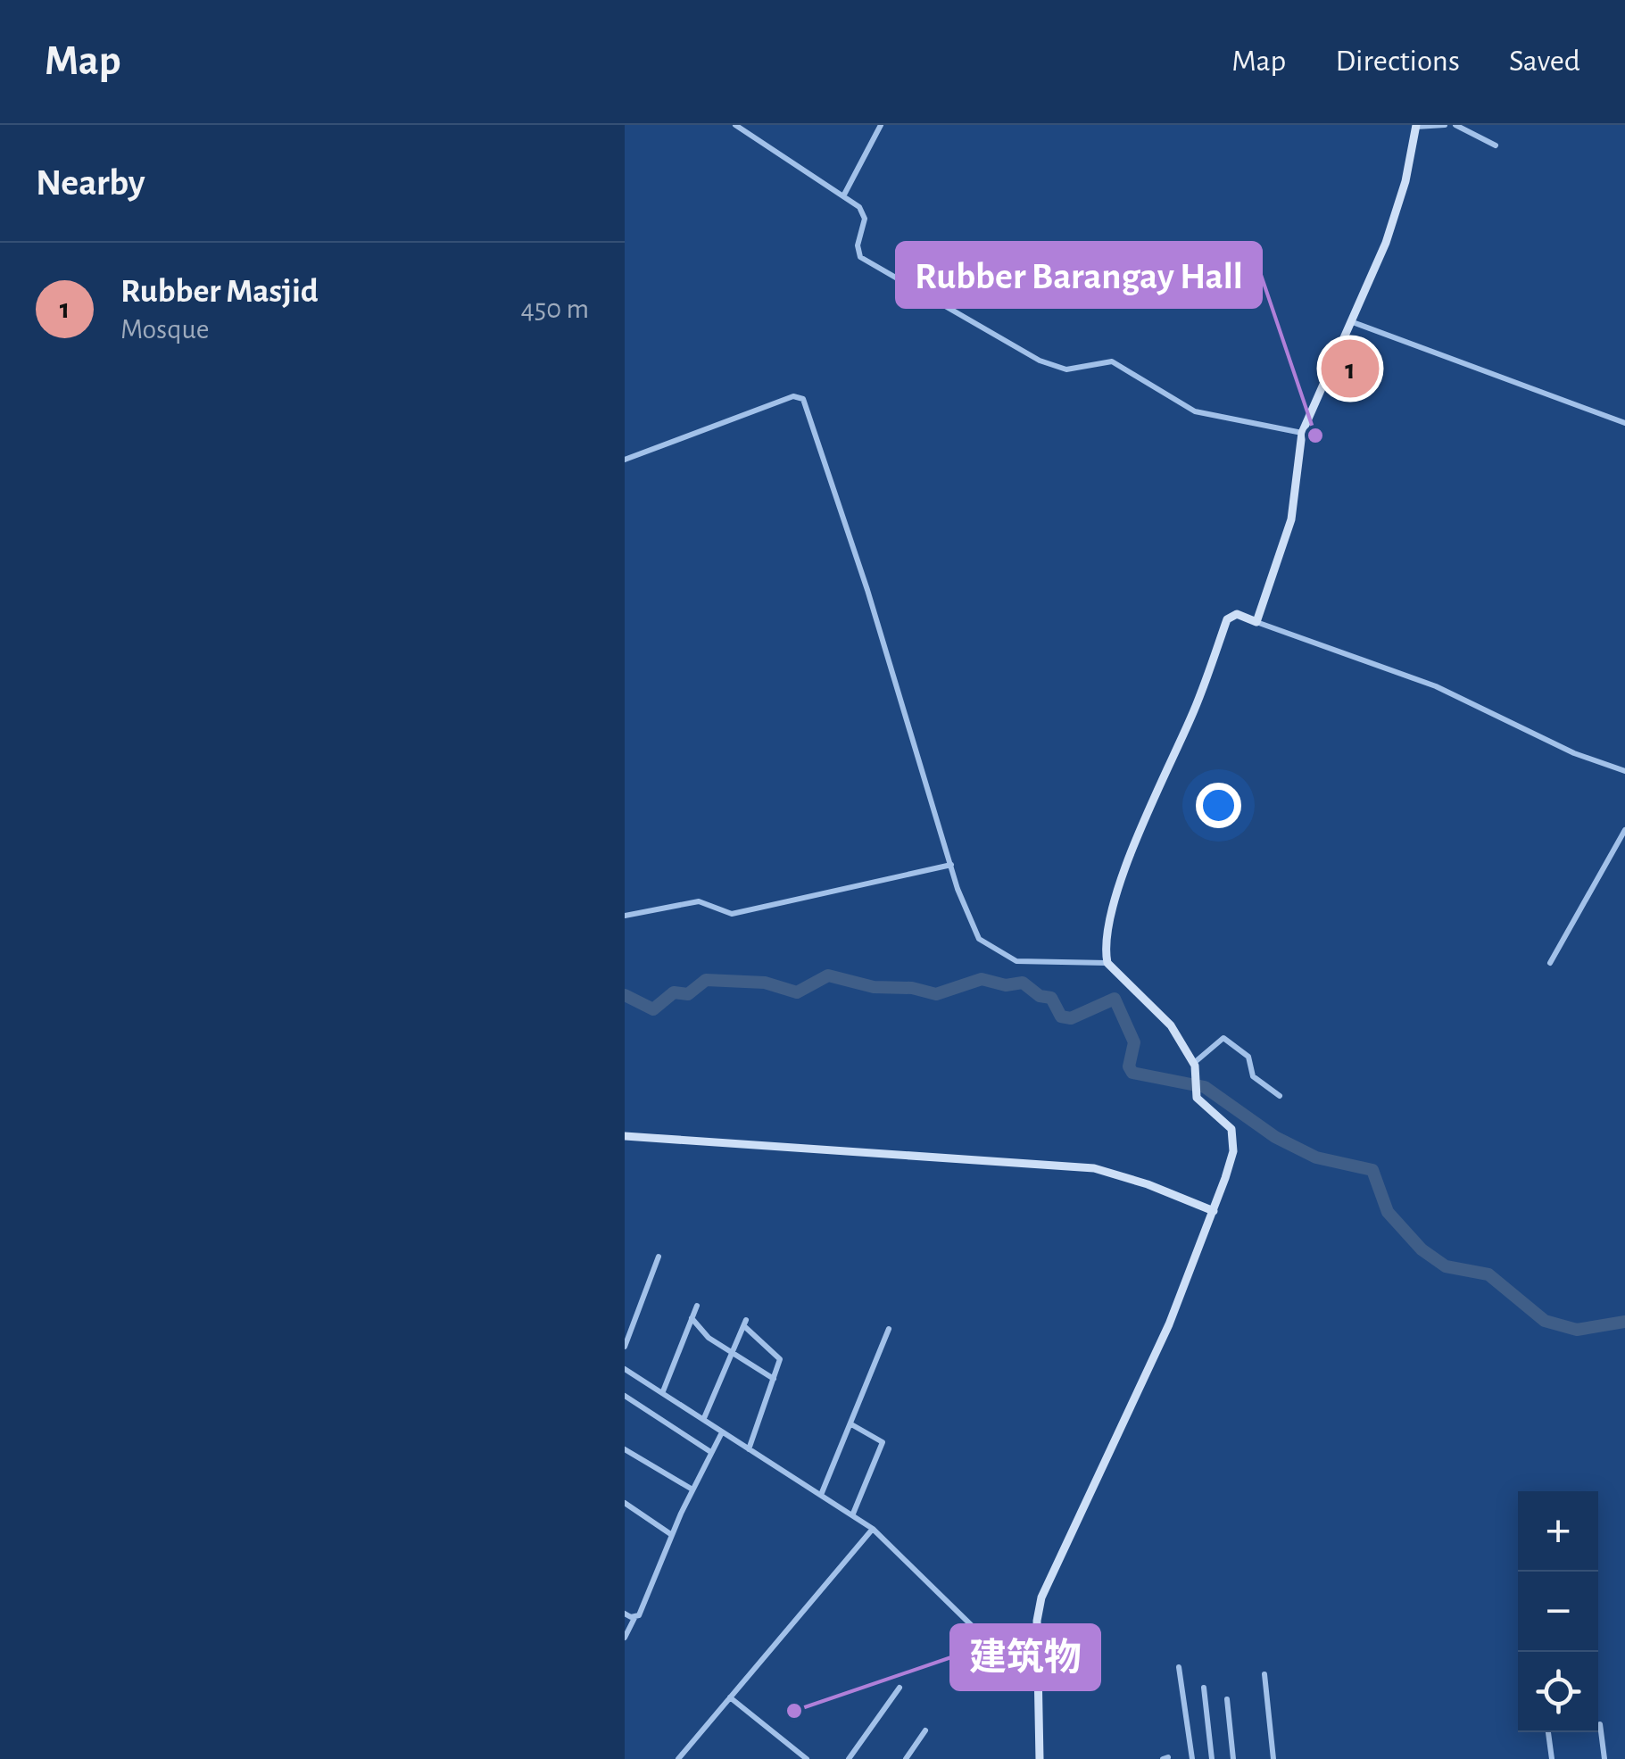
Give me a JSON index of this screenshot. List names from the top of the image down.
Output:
{
  "places": ["Rubber Barangay Hall", "建筑物"],
  "page": {
    "header": "Map",
    "nav": ["Map", "Directions", "Saved"],
    "heading": "Nearby",
    "list": [
      {
        "mark": "1",
        "name": "Rubber Masjid",
        "note": "Mosque",
        "value": "450 m"
      }
    ],
    "pins": "1",
    "map_buttons": ["+", "−"]
  }
}
